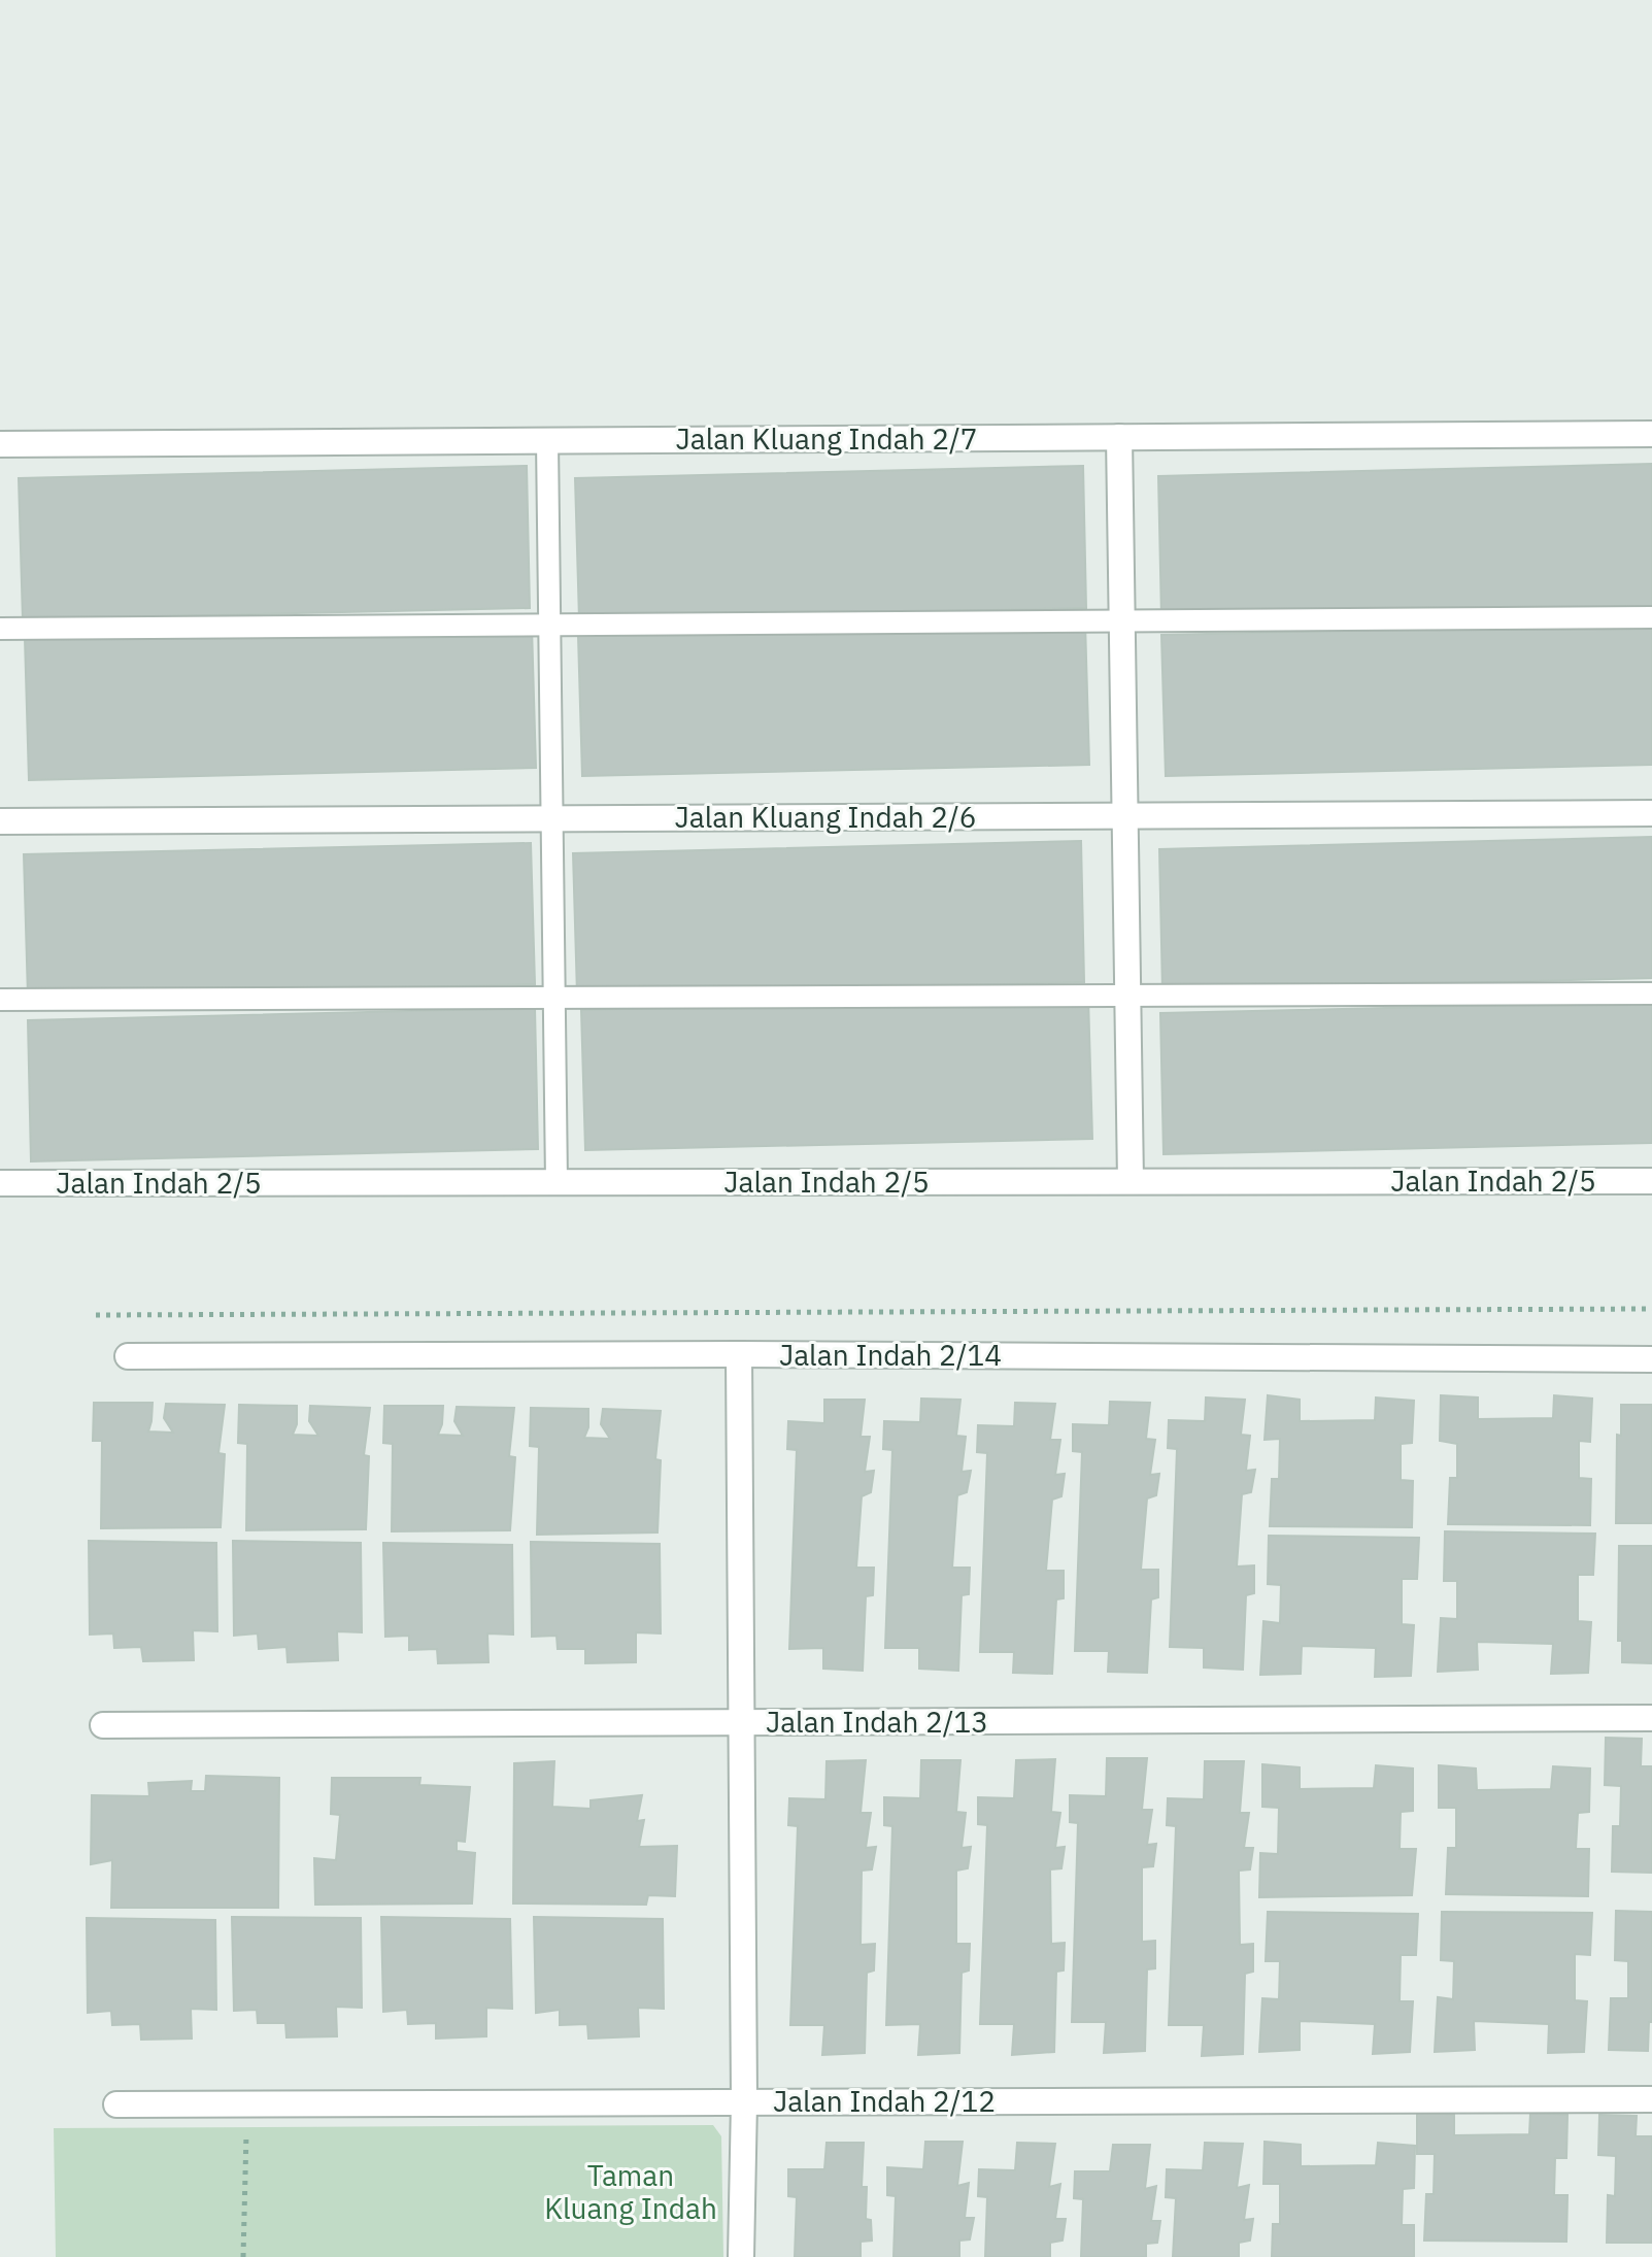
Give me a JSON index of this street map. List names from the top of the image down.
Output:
{
  "streets": {
    "street": [
      "Jalan Kluang Indah 2/7",
      "Jalan Kluang Indah 2/6",
      "Jalan Indah 2/5",
      "Jalan Indah 2/14",
      "Jalan Indah 2/13",
      "Jalan Indah 2/12"
    ]
  },
  "parks": ["Taman Kluang Indah"]
}
